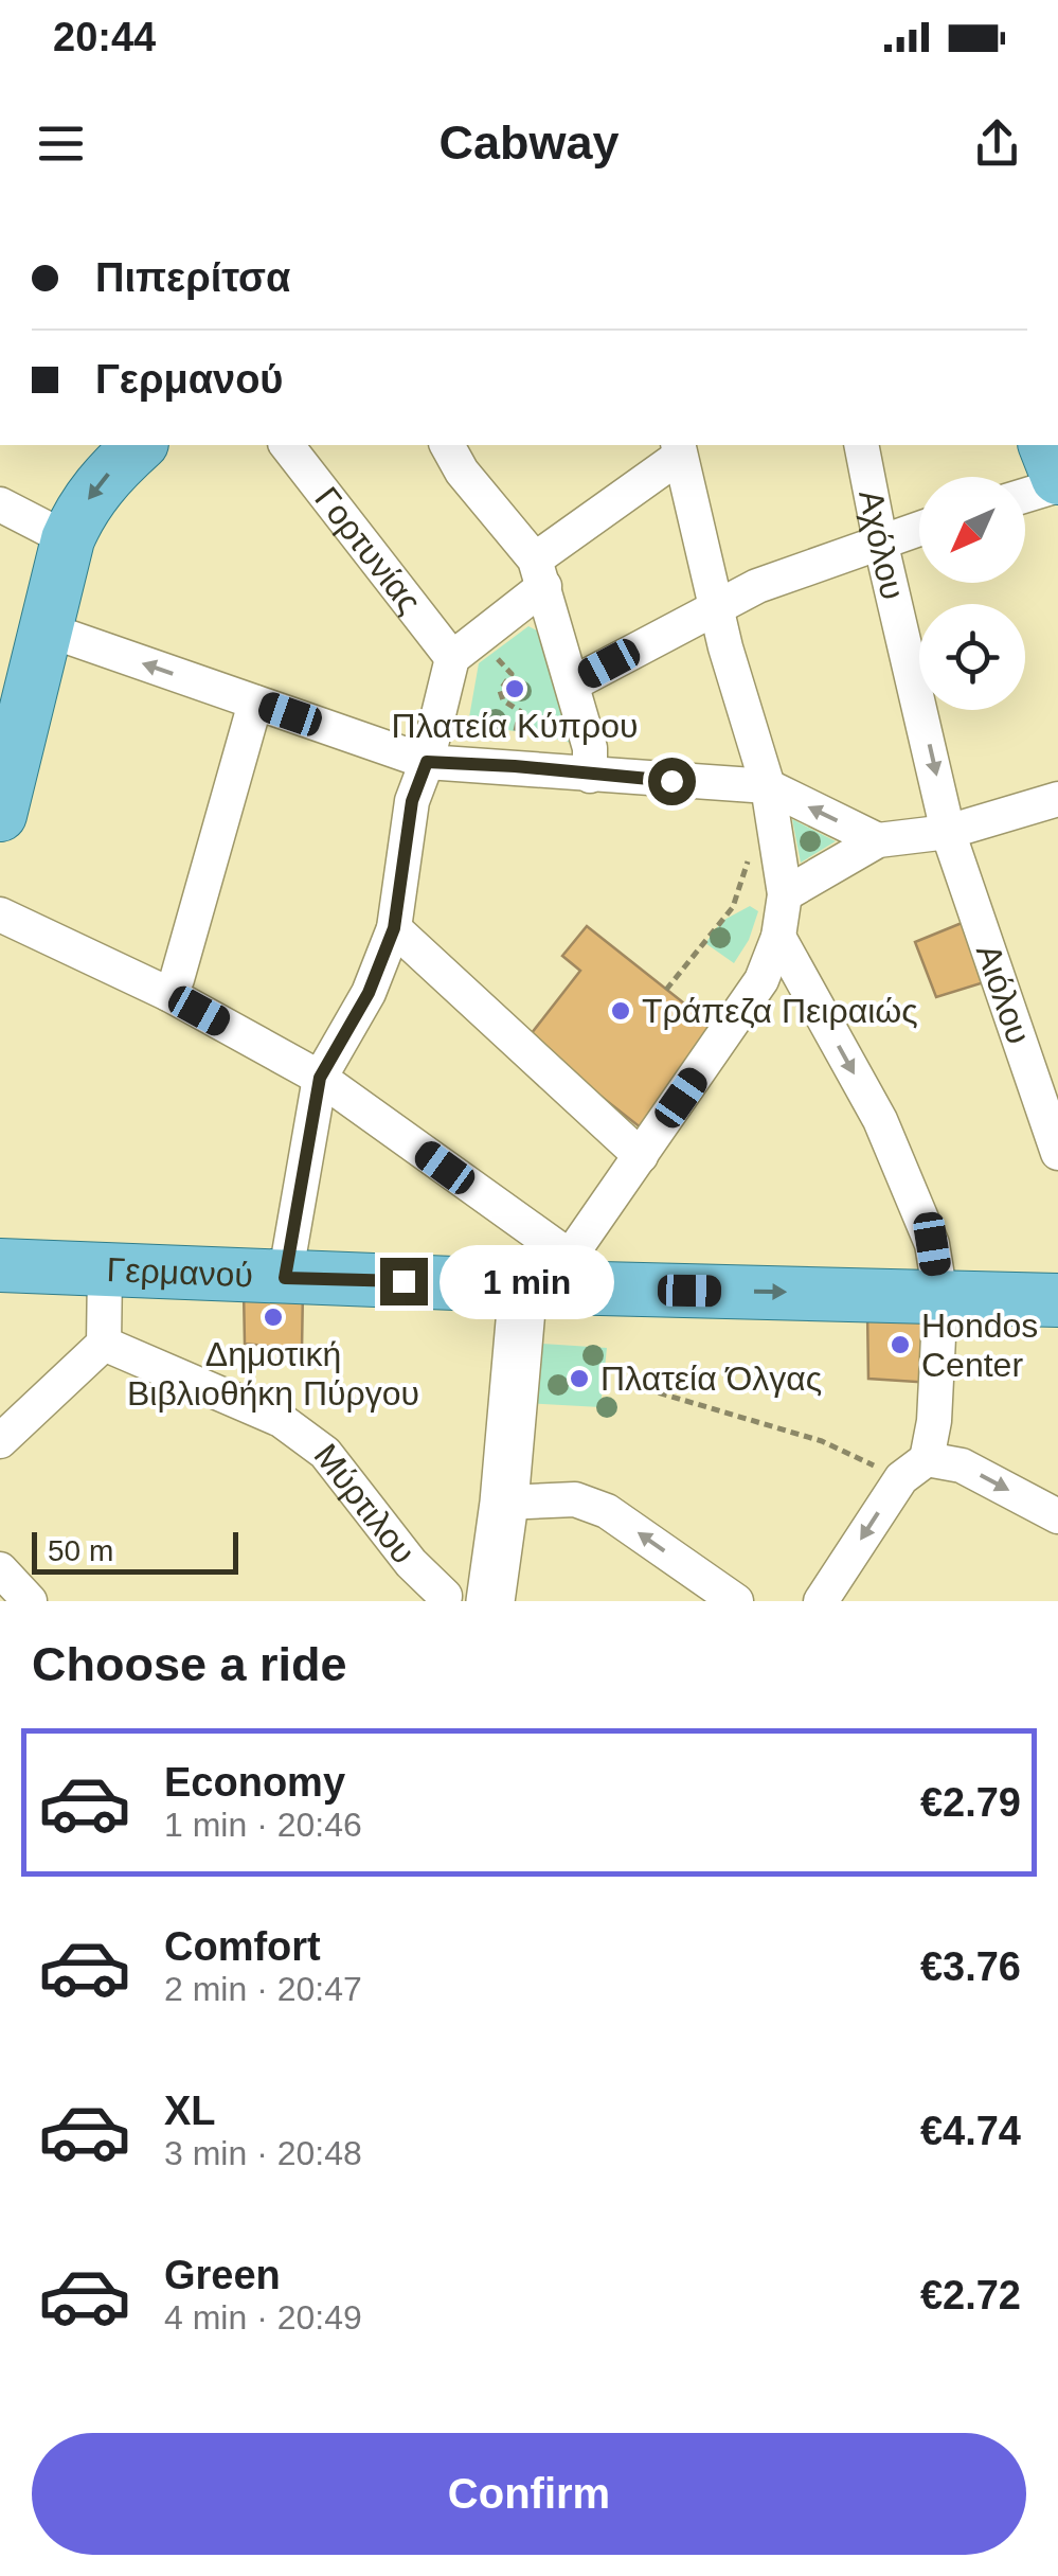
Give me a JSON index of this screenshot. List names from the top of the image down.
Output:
{
  "streets": {
    "main road": ["Γερμανού"],
    "street": [
      "Αχόλου",
      "Γορτυνίας",
      "Αιόλου",
      "Μύρτιλου"
    ]
  },
  "crossings": [
    ["Αχόλου", "Αιόλου"]
  ],
  "one_way": ["Γερμανού"],
  "places": [
    "Πλατεία Κύπρου",
    "Τράπεζα Πειραιώς",
    "Δημοτική Βιβλιοθήκη Πύργου",
    "Hondos Center",
    "Πλατεία Όλγας"
  ],
  "scale_bar": "50 m",
  "north": "bottom left",
  "page": {
    "status": "20:44",
    "header": "Cabway",
    "banner": ["Πιπερίτσα", "Γερμανού"],
    "bubble": "1 min",
    "scale": "50 m",
    "heading": "Choose a ride",
    "list": [
      {
        "name": "Economy",
        "note": "1 min · 20:46",
        "value": "€2.79"
      },
      {
        "name": "Comfort",
        "note": "2 min · 20:47",
        "value": "€3.76"
      },
      {
        "name": "XL",
        "note": "3 min · 20:48",
        "value": "€4.74"
      },
      {
        "name": "Green",
        "note": "4 min · 20:49",
        "value": "€2.72"
      }
    ],
    "buttons": "Confirm"
  }
}
